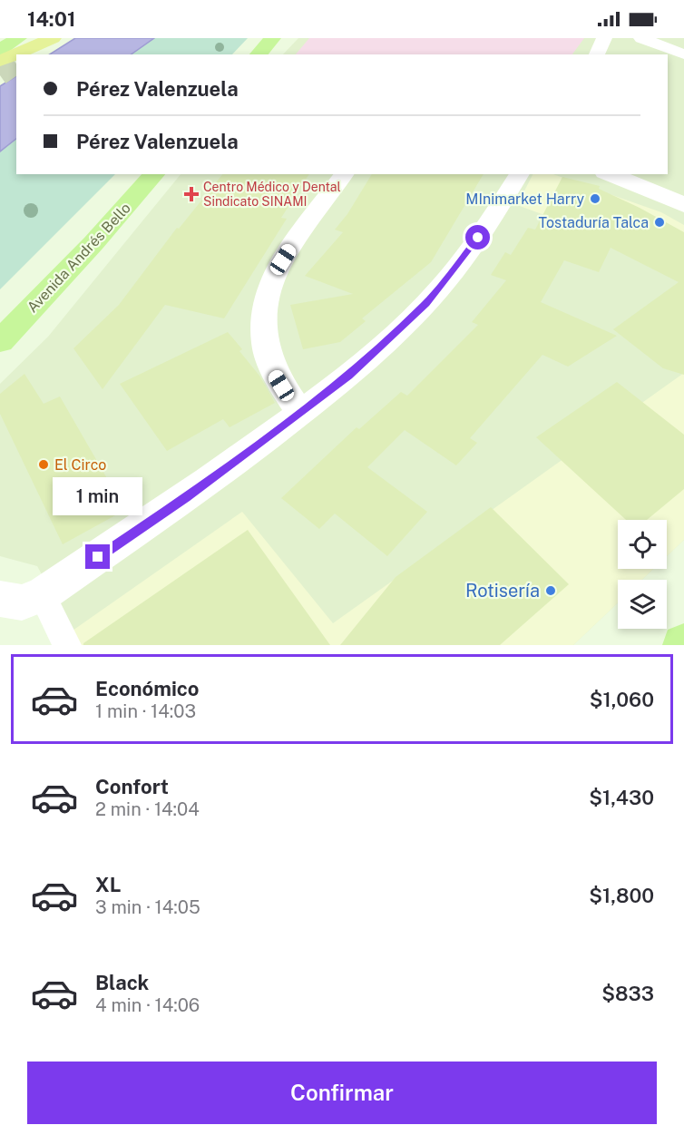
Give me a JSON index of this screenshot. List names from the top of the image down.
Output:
{
  "streets": {
    "main road": ["Avenida Andrés Bello"]
  },
  "places": {
    "health": ["Centro Médico y Dental Sindicato SINAMI"],
    "other": [
      "MInimarket Harry",
      "Tostaduría Talca",
      "El Circo",
      "Rotisería"
    ]
  },
  "page": {
    "status": "14:01",
    "banner": ["Pérez Valenzuela", "Pérez Valenzuela"],
    "bubble": "1 min",
    "list": [
      {
        "name": "Económico",
        "note": "1 min · 14:03",
        "value": "$1,060"
      },
      {
        "name": "Confort",
        "note": "2 min · 14:04",
        "value": "$1,430"
      },
      {
        "name": "XL",
        "note": "3 min · 14:05",
        "value": "$1,800"
      },
      {
        "name": "Black",
        "note": "4 min · 14:06",
        "value": "$833"
      }
    ],
    "buttons": "Confirmar"
  }
}
